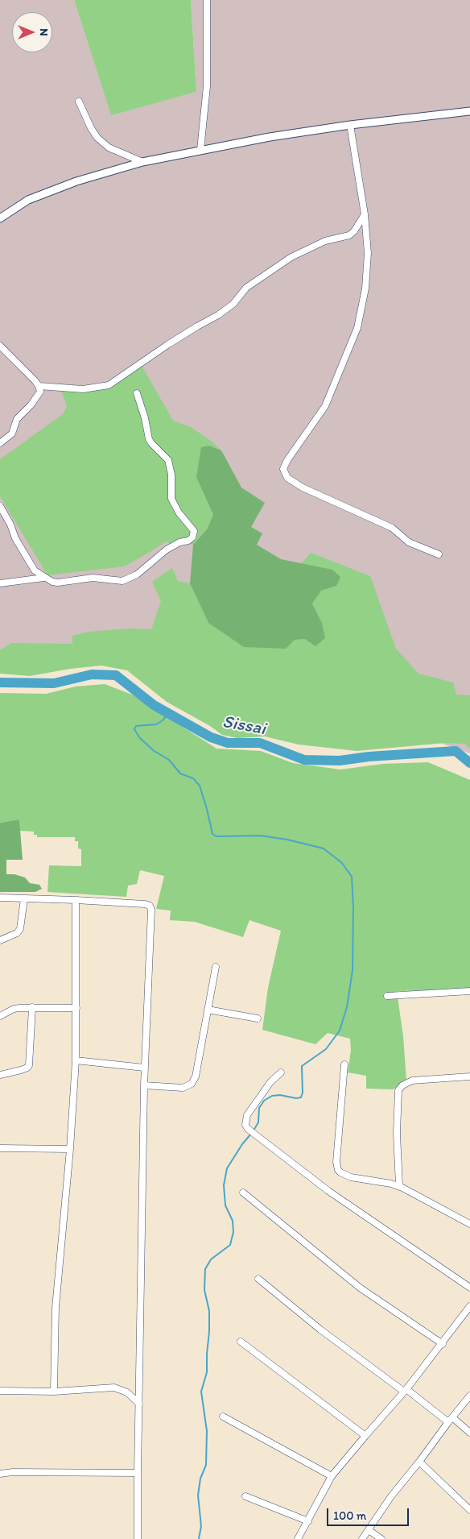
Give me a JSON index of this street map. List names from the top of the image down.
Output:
{
  "water": ["Sissai"],
  "scale_bar": "100 m",
  "north": "right"
}
